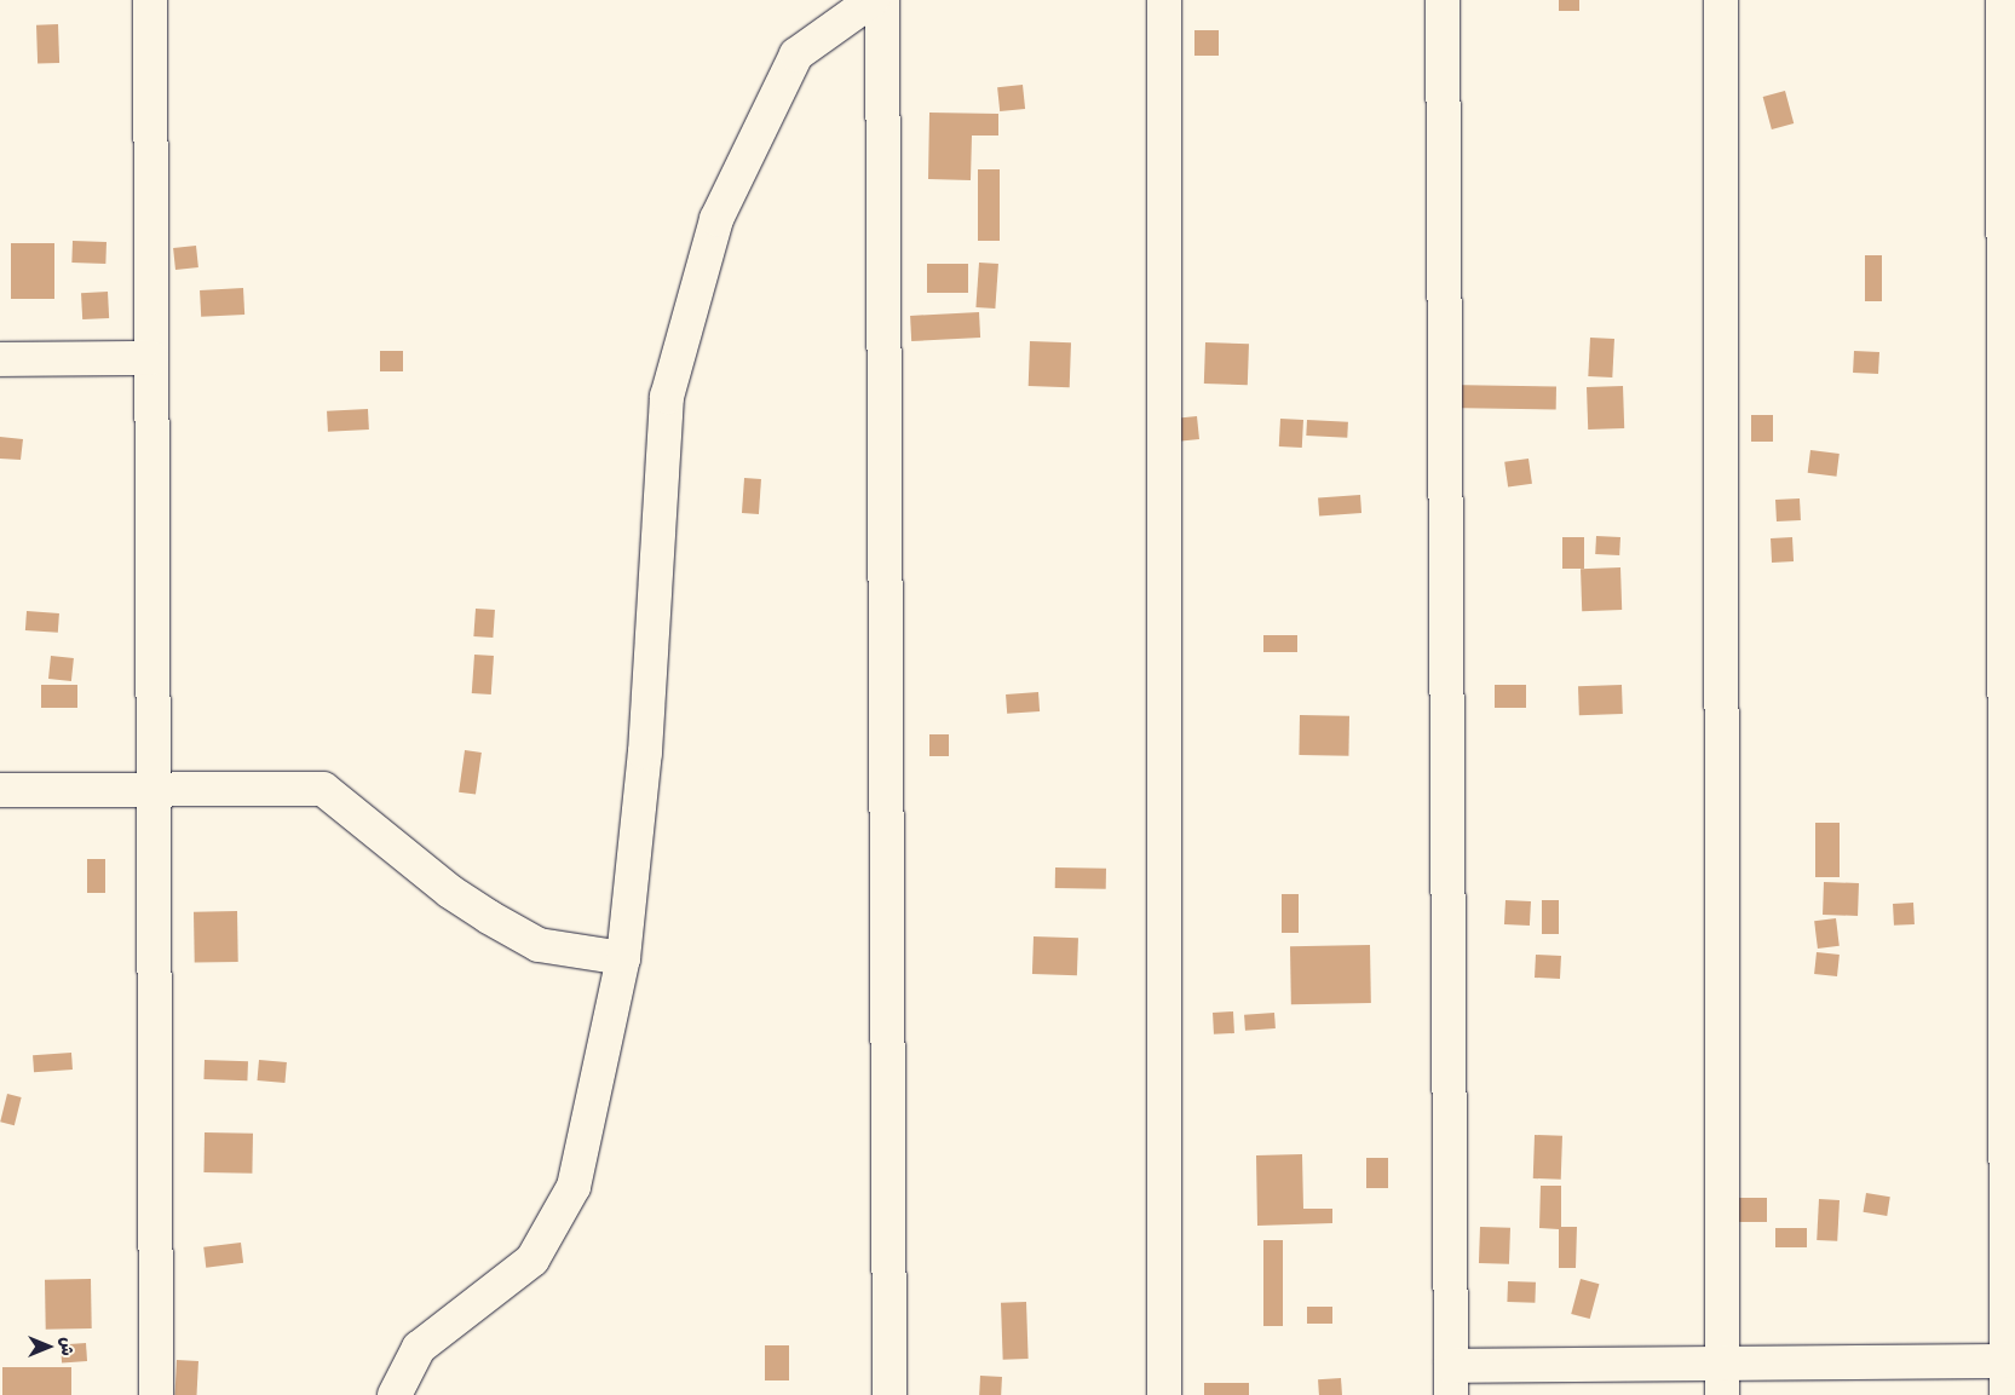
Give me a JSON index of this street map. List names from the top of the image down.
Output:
{
  "north": "right"
}
